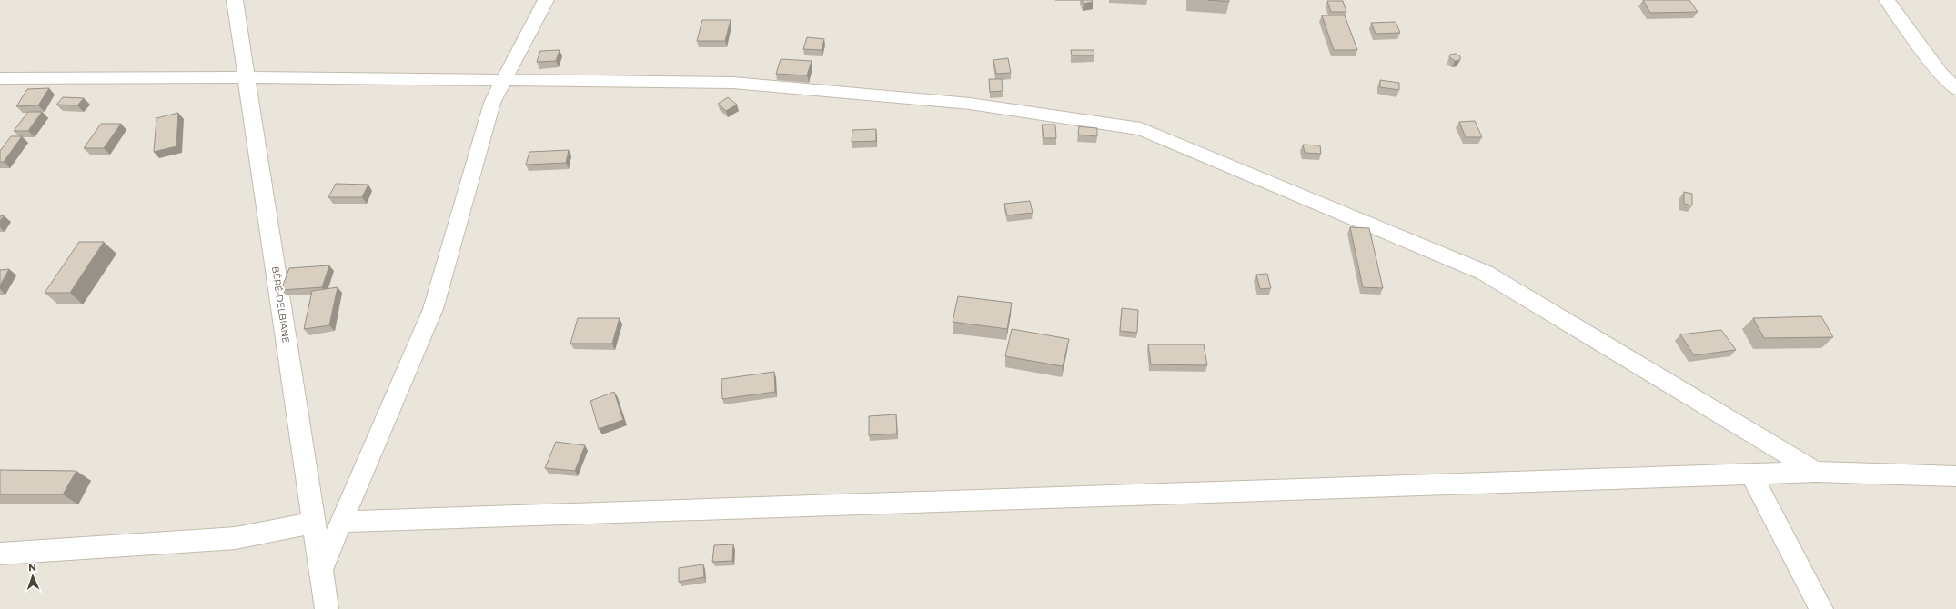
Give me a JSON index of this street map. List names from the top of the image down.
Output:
{
  "streets": {
    "street": ["BÉRÉ-DELBIANE"]
  },
  "north": "top"
}
